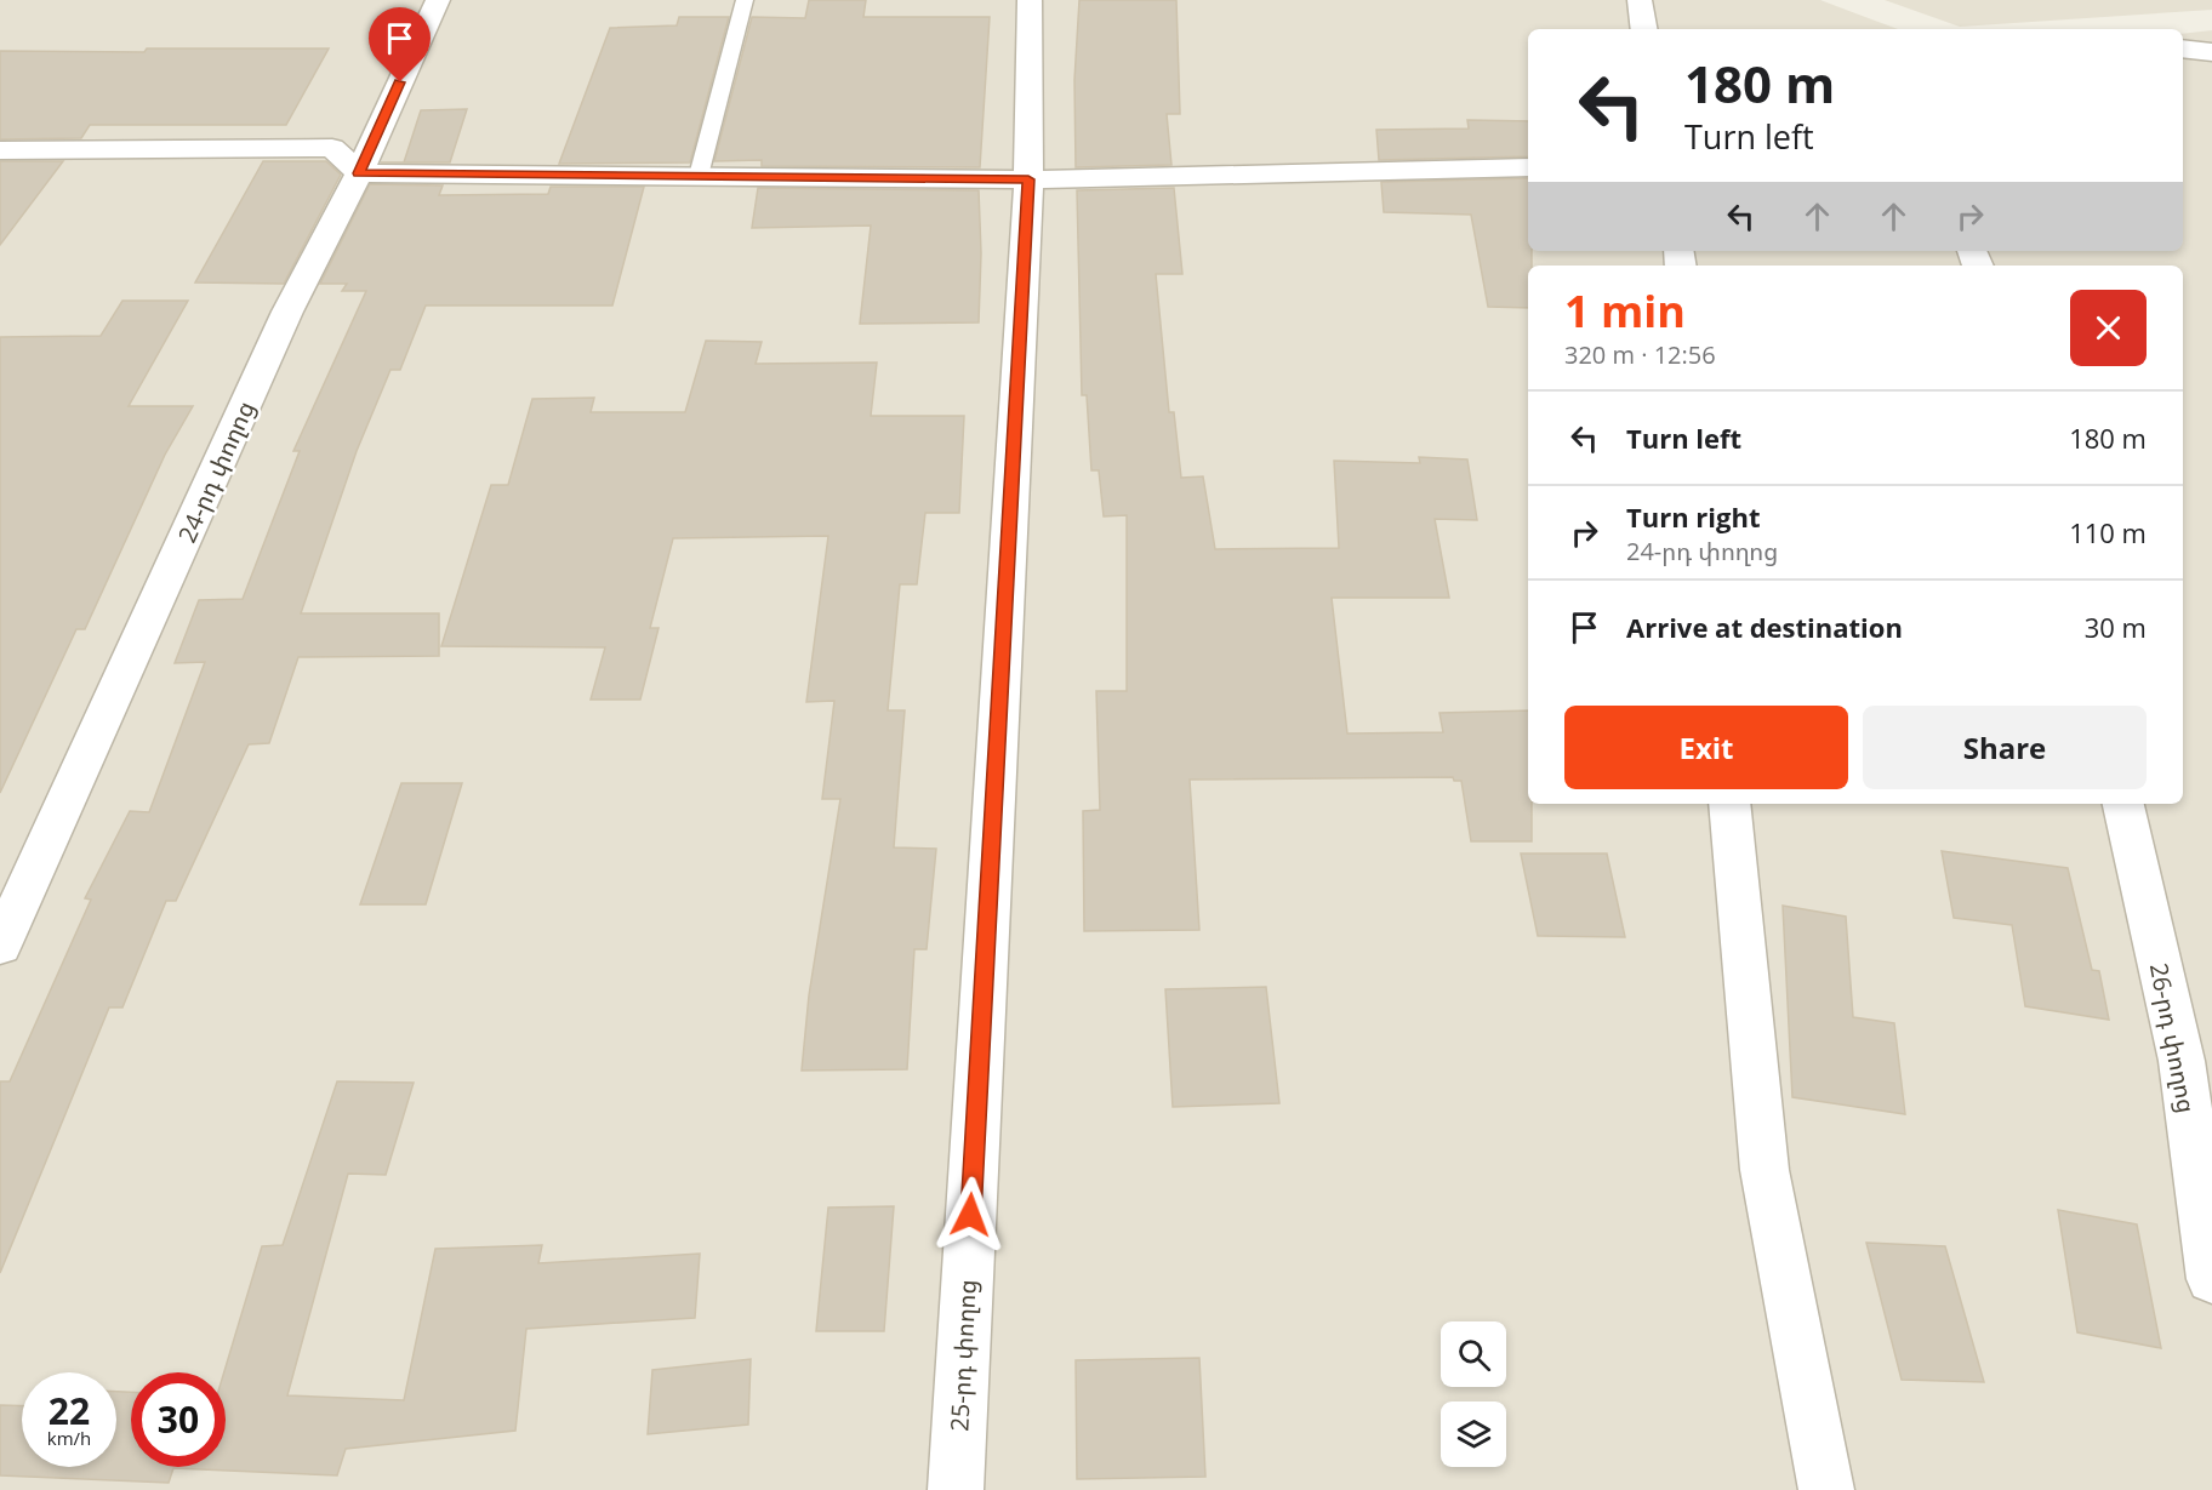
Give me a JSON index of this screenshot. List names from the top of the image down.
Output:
{
  "streets": {
    "street": ["24-րդ փողոց", "26-րդ փողոց", "25-րդ փողոց"]
  },
  "page": {
    "turn": ["180 m", "Turn left"],
    "heading": ["1 min", "320 m · 12:56"],
    "list": [
      {
        "name": "Turn left",
        "value": "180 m"
      },
      {
        "name": "Turn right",
        "note": "24-րդ փողոց",
        "value": "110 m"
      },
      {
        "name": "Arrive at destination",
        "value": "30 m"
      }
    ],
    "buttons": ["Exit", "Share"],
    "speed": "22 km/h",
    "limit": "30"
  }
}
